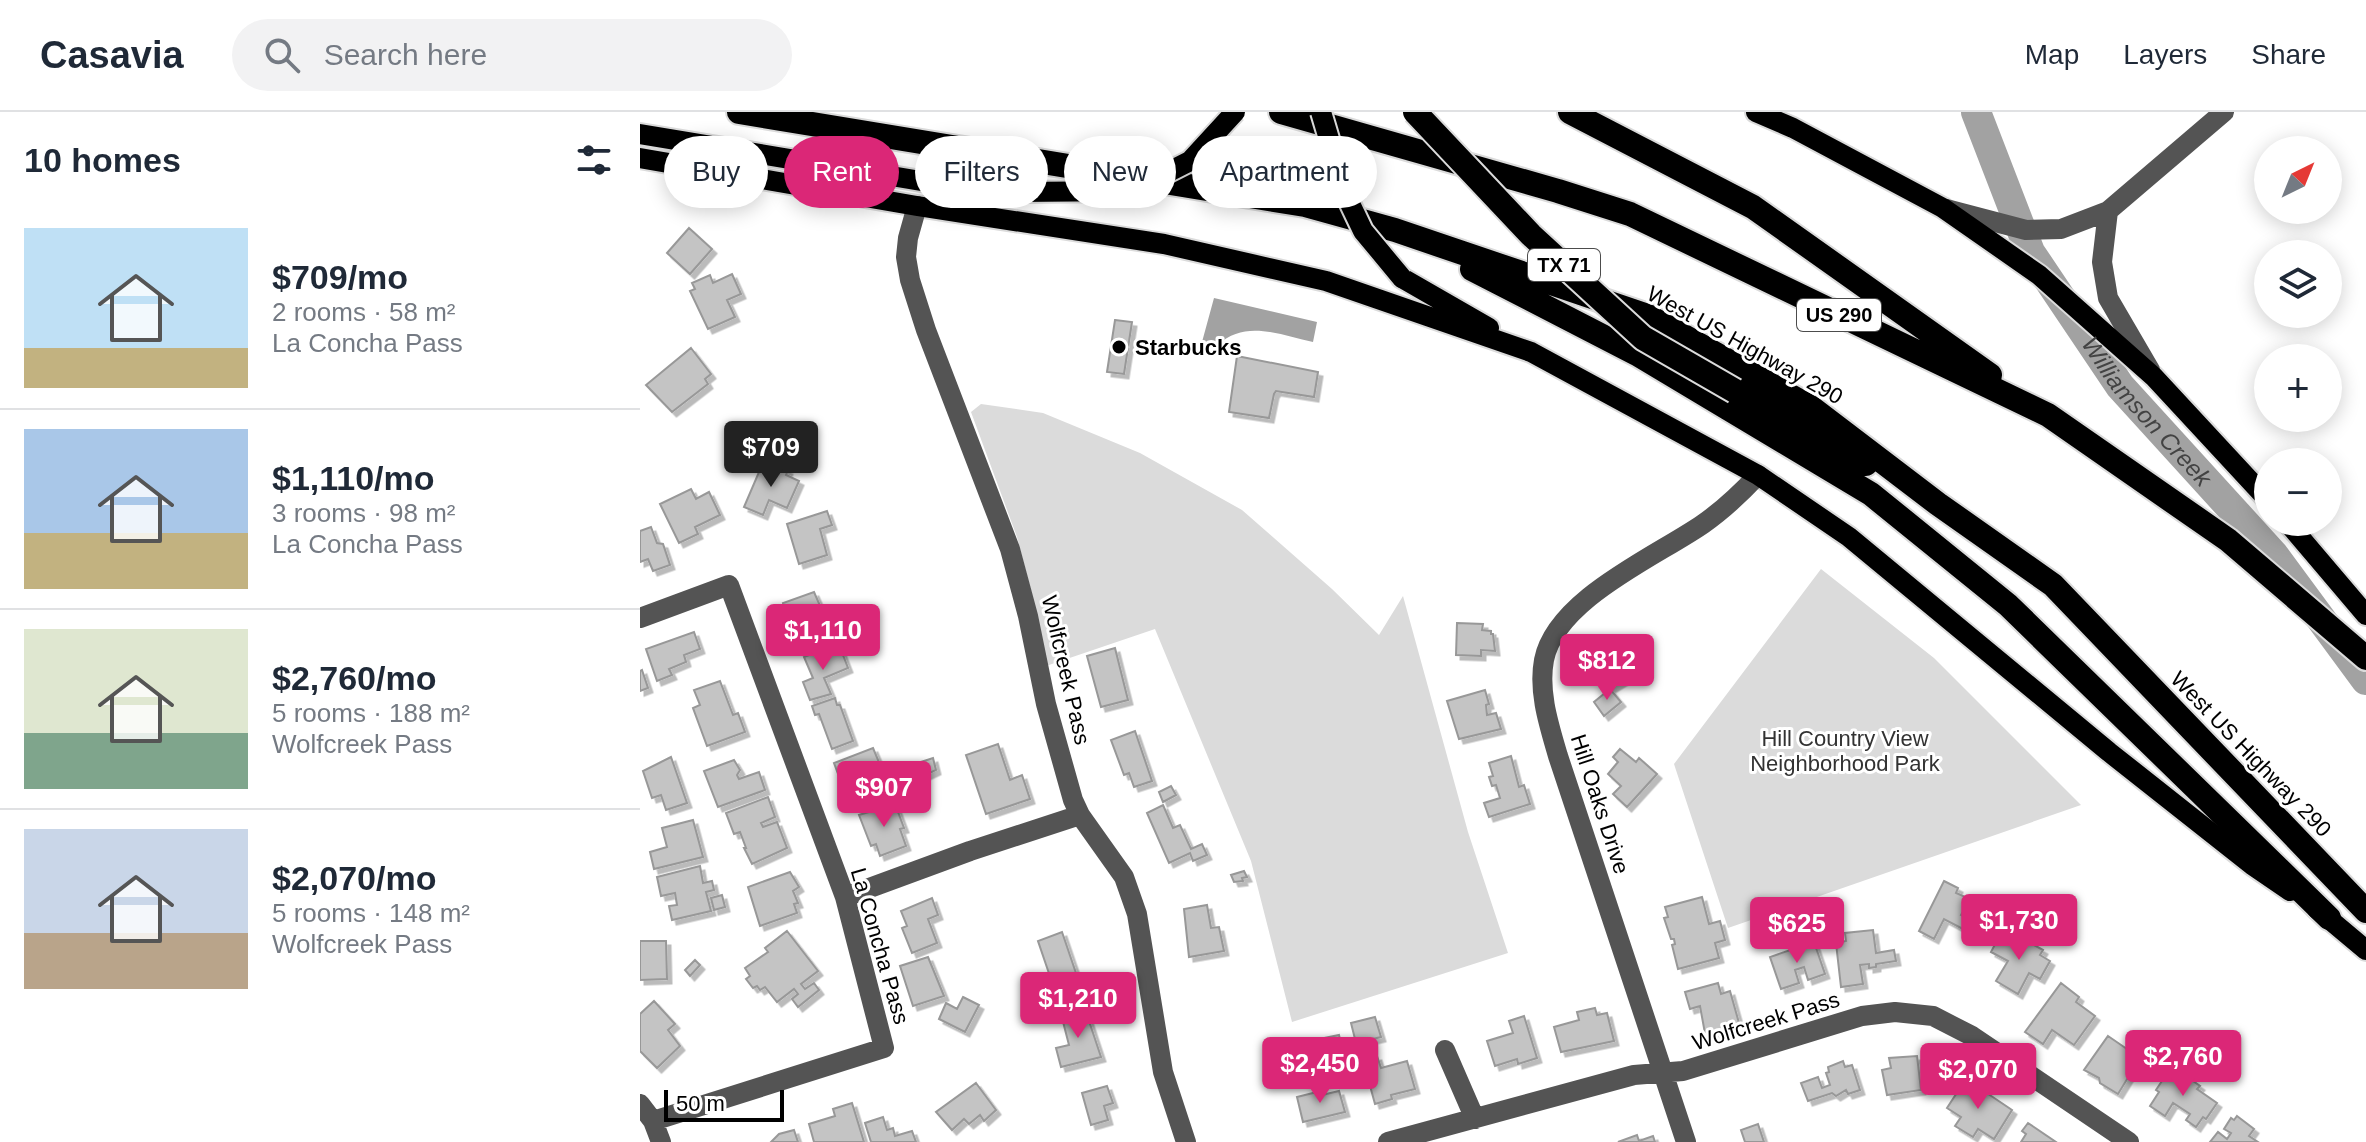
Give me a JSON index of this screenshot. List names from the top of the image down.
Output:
{
  "streets": {
    "highway": ["TX 71", "US 290", "West US Highway 290"],
    "street": ["Wolfcreek Pass", "Hill Oaks Drive", "La Concha Pass"]
  },
  "crossings": [
    ["TX 71", "West US Highway 290"],
    ["Wolfcreek Pass", "Hill Oaks Drive"]
  ],
  "water": ["Williamson Creek"],
  "parks": ["Hill Country View Neighborhood Park"],
  "places": ["Starbucks"],
  "scale_bar": "50 m",
  "north": "top right",
  "page": {
    "header": "Casavia",
    "search": "Search here",
    "nav": ["Map", "Layers", "Share"],
    "heading": "10 homes",
    "map_buttons": ["+", "−"],
    "chip": [
      "Buy",
      "Rent",
      "Filters",
      "New",
      "Apartment"
    ],
    "list": [
      {
        "name": "$709/mo",
        "note": "2 rooms · 58 m² · La Concha Pass"
      },
      {
        "name": "$1,110/mo",
        "note": "3 rooms · 98 m² · La Concha Pass"
      },
      {
        "name": "$2,760/mo",
        "note": "5 rooms · 188 m² · Wolfcreek Pass"
      },
      {
        "name": "$2,070/mo",
        "note": "5 rooms · 148 m² · Wolfcreek Pass"
      }
    ],
    "price": [
      "$709",
      "$1,110",
      "$812",
      "$907",
      "$1,730",
      "$625",
      "$1,210",
      "$2,760",
      "$2,450",
      "$2,070"
    ],
    "scale": "50 m"
  }
}
